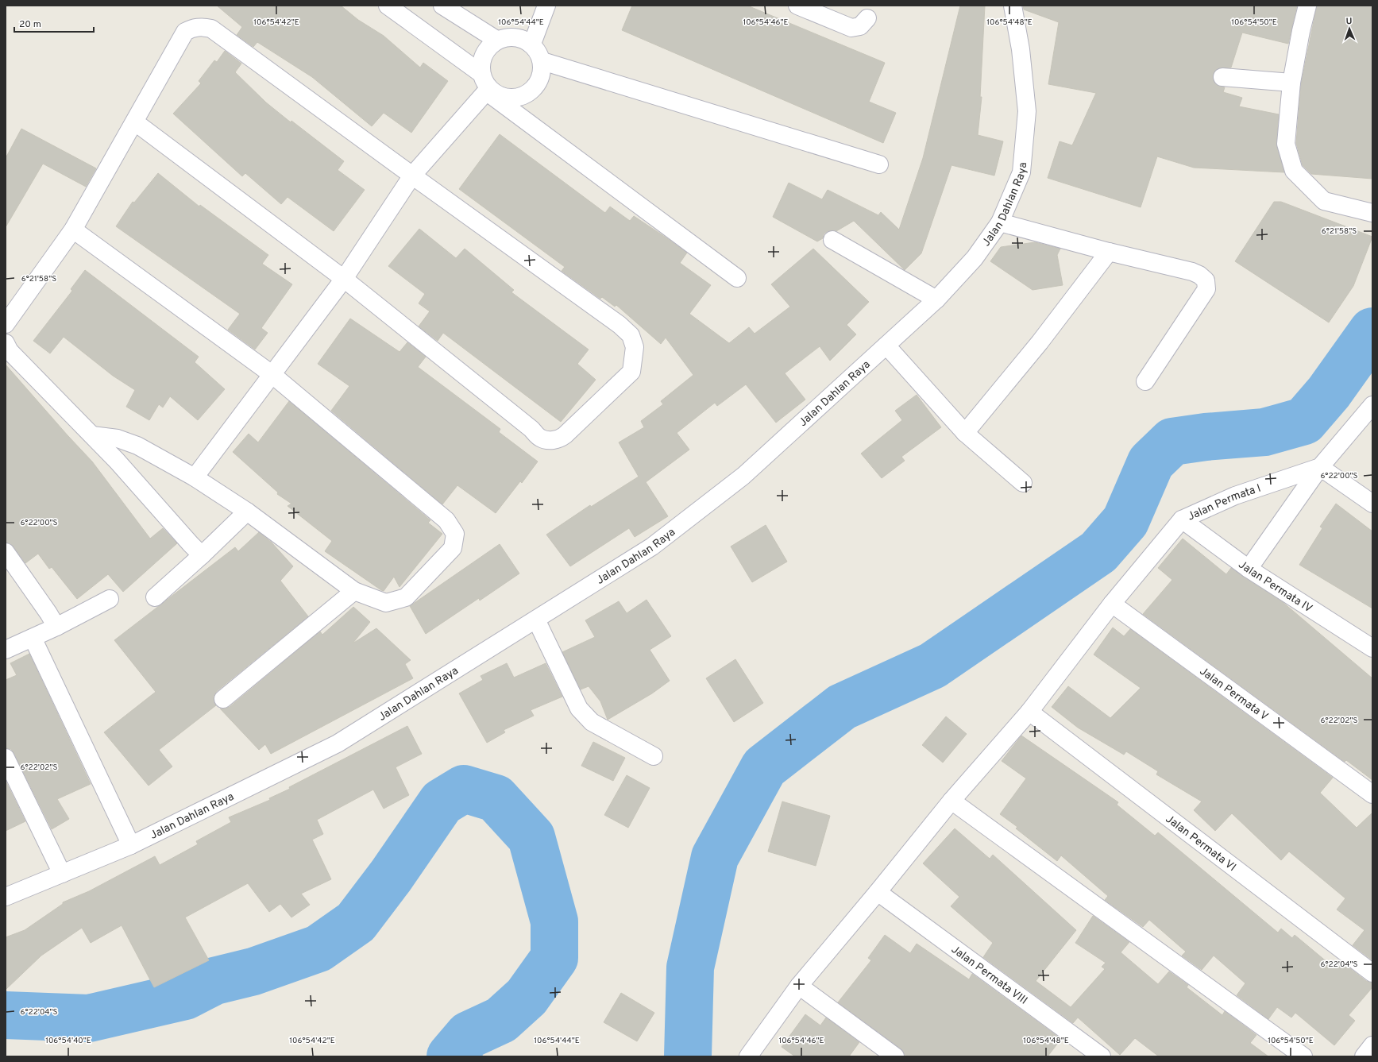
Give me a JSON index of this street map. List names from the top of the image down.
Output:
{
  "streets": {
    "street": [
      "Jalan Dahlan Raya",
      "Jalan Permata I",
      "Jalan Permata IV",
      "Jalan Permata V",
      "Jalan Permata VI",
      "Jalan Permata VIII"
    ]
  },
  "crossings": [
    ["Jalan Permata I", "Jalan Permata IV"]
  ],
  "scale_bar": "20 m",
  "north": "top",
  "coordinates": [
    "106°54'42\"E",
    "106°54'44\"E",
    "106°54'46\"E",
    "106°54'48\"E",
    "106°54'50\"E",
    "6°21'58\"S",
    "6°22'00\"S",
    "6°22'02\"S",
    "6°22'04\"S",
    "106°54'40\"E"
  ]
}
